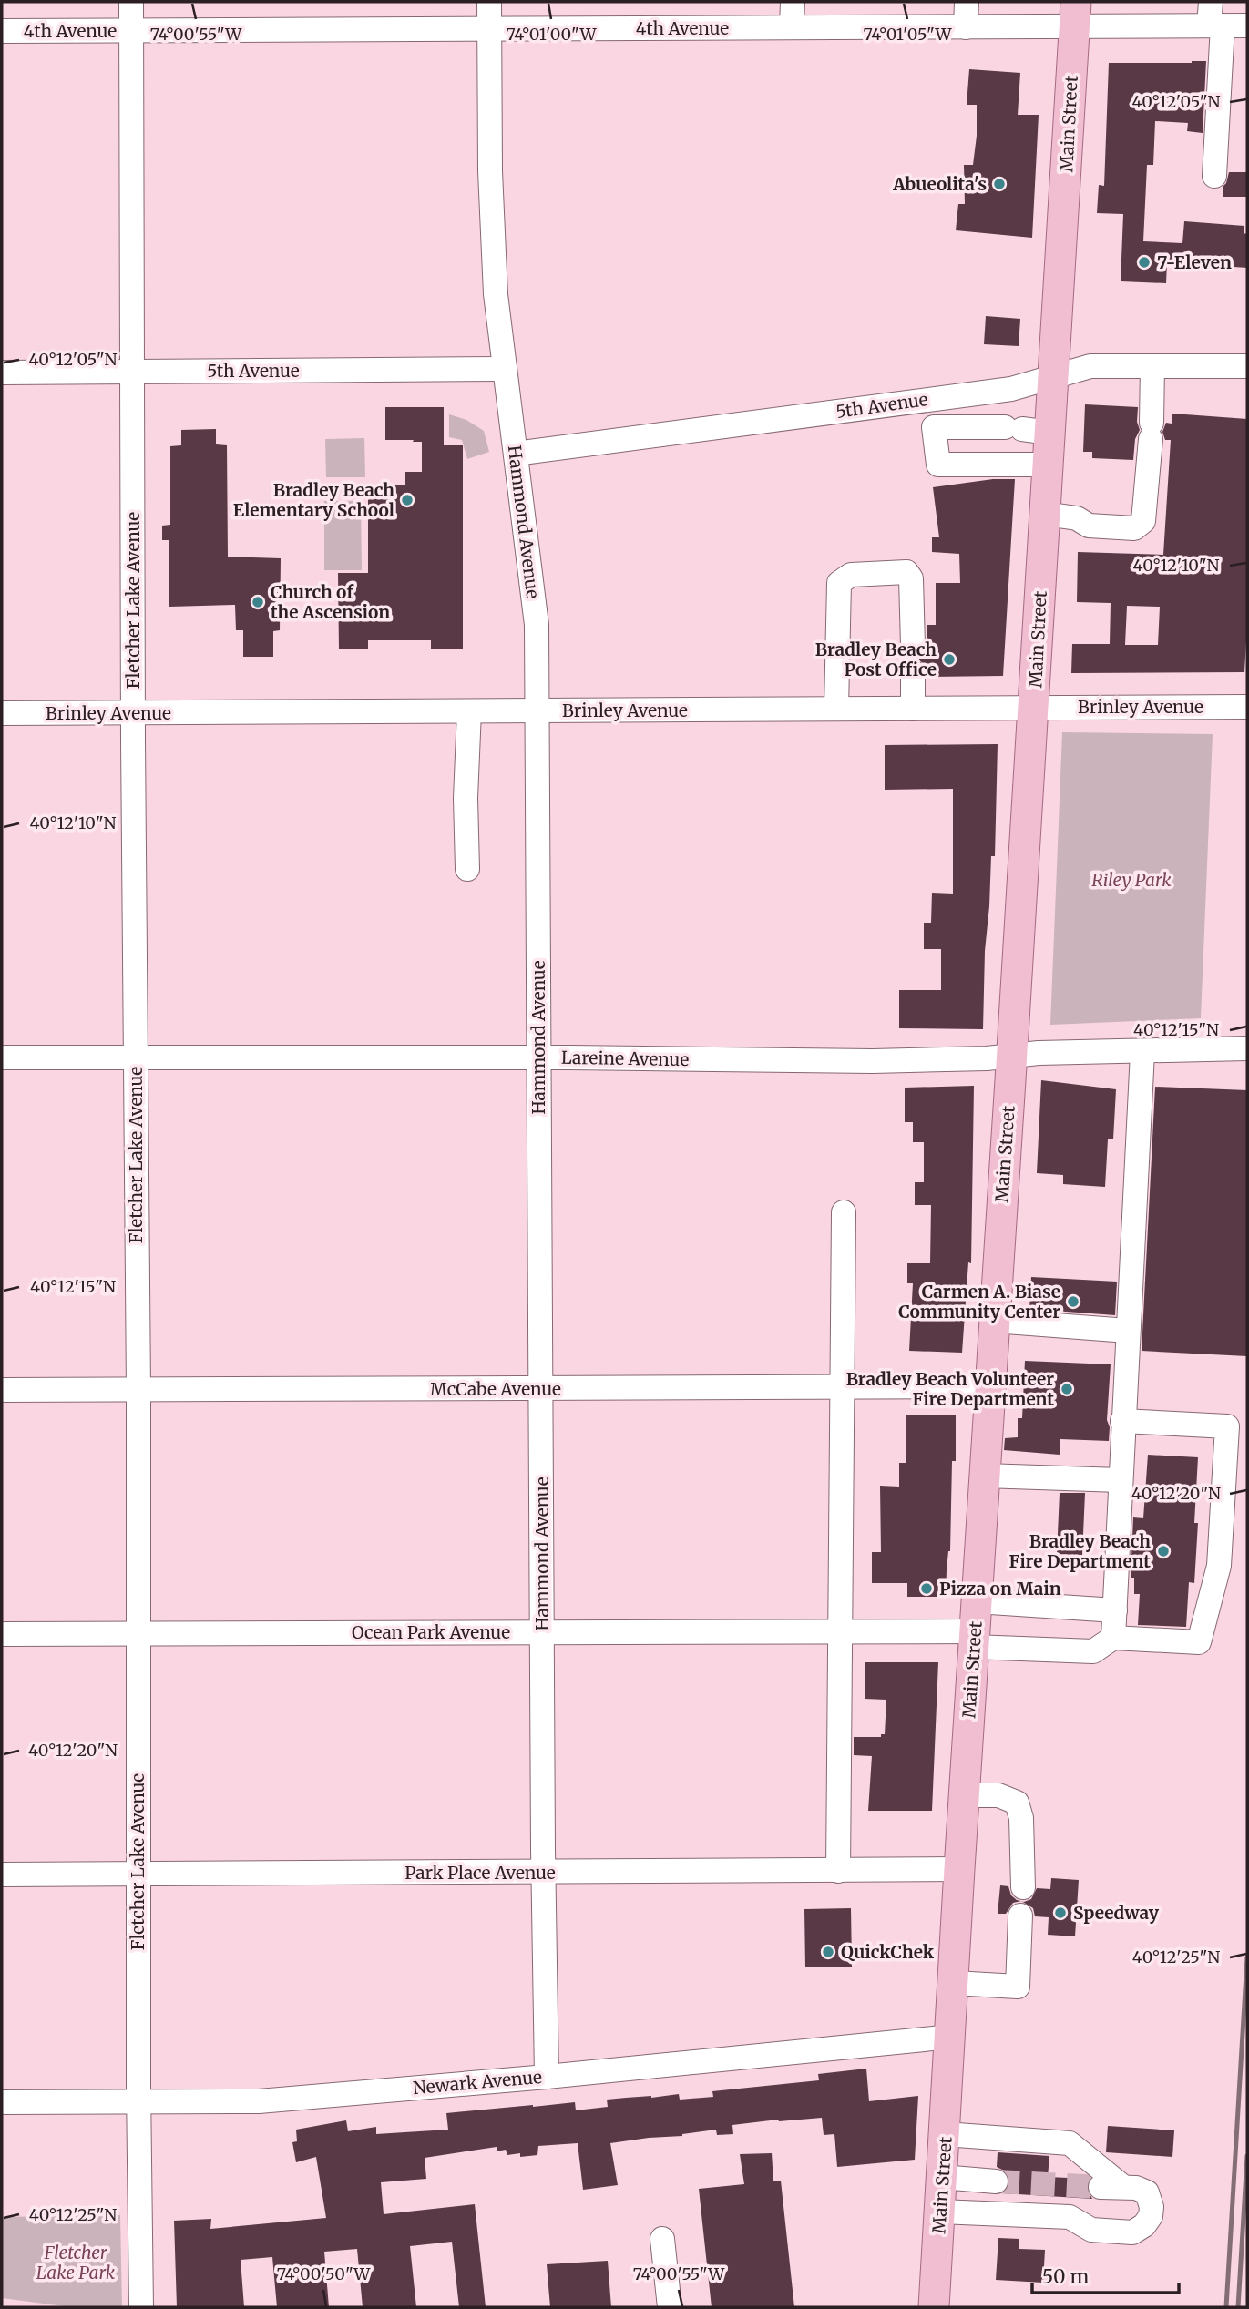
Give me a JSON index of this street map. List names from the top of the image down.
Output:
{
  "streets": {
    "main road": ["Main Street"],
    "street": [
      "4th Avenue",
      "5th Avenue",
      "Hammond Avenue",
      "Fletcher Lake Avenue",
      "Brinley Avenue",
      "Lareine Avenue",
      "McCabe Avenue",
      "Ocean Park Avenue",
      "Park Place Avenue",
      "Newark Avenue"
    ]
  },
  "crossings": [
    ["4th Avenue", "Main Street"],
    ["4th Avenue", "Hammond Avenue"],
    ["4th Avenue", "Fletcher Lake Avenue"],
    ["Main Street", "5th Avenue"],
    ["Main Street", "Brinley Avenue"],
    ["Main Street", "Lareine Avenue"],
    ["Main Street", "McCabe Avenue"],
    ["Main Street", "Ocean Park Avenue"],
    ["Main Street", "Park Place Avenue"],
    ["Main Street", "Newark Avenue"],
    ["5th Avenue", "Hammond Avenue"],
    ["5th Avenue", "Fletcher Lake Avenue"],
    ["Hammond Avenue", "Brinley Avenue"],
    ["Hammond Avenue", "Lareine Avenue"],
    ["Hammond Avenue", "McCabe Avenue"],
    ["Hammond Avenue", "Ocean Park Avenue"],
    ["Hammond Avenue", "Park Place Avenue"],
    ["Hammond Avenue", "Newark Avenue"],
    ["Fletcher Lake Avenue", "Brinley Avenue"],
    ["Fletcher Lake Avenue", "Lareine Avenue"],
    ["Fletcher Lake Avenue", "McCabe Avenue"],
    ["Fletcher Lake Avenue", "Ocean Park Avenue"],
    ["Fletcher Lake Avenue", "Park Place Avenue"],
    ["Fletcher Lake Avenue", "Newark Avenue"]
  ],
  "parks": ["Riley Park", "Fletcher Lake Park"],
  "places": [
    "Abueolita's",
    "7-Eleven",
    "Bradley Beach Elementary School",
    "Church of the Ascension",
    "Bradley Beach Post Office",
    "Carmen A. Biase Community Center",
    "Bradley Beach Volunteer Fire Department",
    "Bradley Beach Fire Department",
    "Pizza on Main",
    "Speedway",
    "QuickChek"
  ],
  "scale_bar": "50 m",
  "coordinates": [
    "74°00'55\"W",
    "74°01'00\"W",
    "74°01'05\"W",
    "40°12'05\"N",
    "40°12'10\"N",
    "40°12'15\"N",
    "40°12'20\"N",
    "40°12'25\"N",
    "74°00'50\"W"
  ]
}
